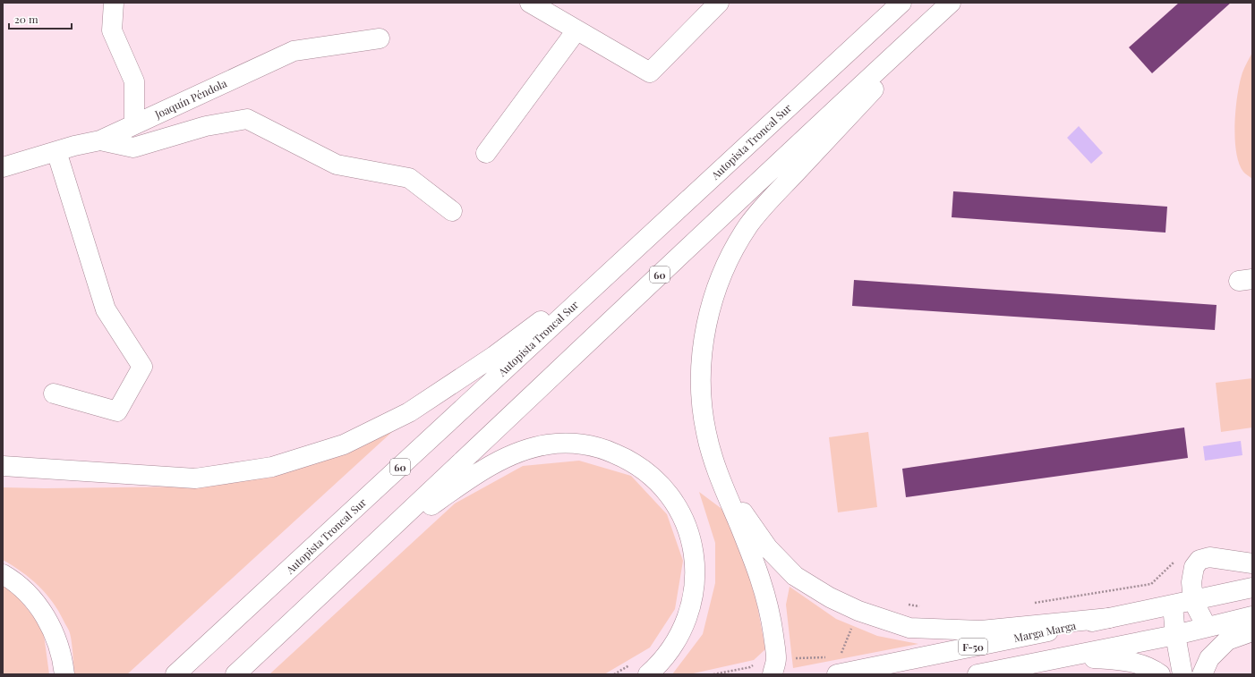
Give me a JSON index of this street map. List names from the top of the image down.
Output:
{
  "streets": {
    "main road": [
      "Joaquín Péndola",
      "Autopista Troncal Sur",
      "60",
      "Marga Marga",
      "F-50"
    ]
  },
  "scale_bar": "20 m"
}
